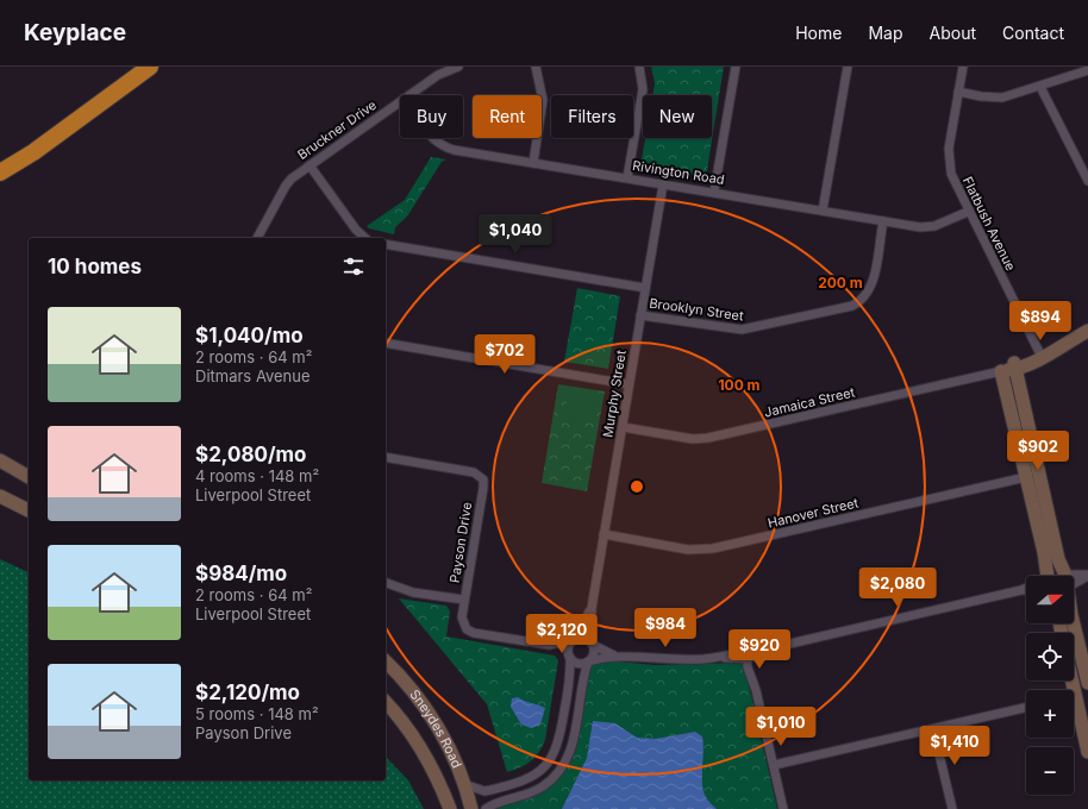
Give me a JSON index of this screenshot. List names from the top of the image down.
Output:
{
  "streets": {
    "street": [
      "Bruckner Drive",
      "Rivington Road",
      "Flatbush Avenue",
      "Brooklyn Street",
      "Murphy Street",
      "Jamaica Street",
      "Hanover Street",
      "Payson Drive",
      "Sneydes Road"
    ]
  },
  "crossings": [
    ["Rivington Road", "Flatbush Avenue"],
    ["Rivington Road", "Brooklyn Street"],
    ["Rivington Road", "Murphy Street"],
    ["Brooklyn Street", "Murphy Street"],
    ["Murphy Street", "Jamaica Street"],
    ["Murphy Street", "Hanover Street"],
    ["Murphy Street", "Payson Drive"]
  ],
  "north": "right",
  "page": {
    "header": "Keyplace",
    "nav": [
      "Home",
      "Map",
      "About",
      "Contact"
    ],
    "chip": [
      "Buy",
      "Rent",
      "Filters",
      "New"
    ],
    "price": [
      "$1,040",
      "$894",
      "$702",
      "$902",
      "$2,080",
      "$984",
      "$2,120",
      "$920",
      "$1,010",
      "$1,410"
    ],
    "heading": "10 homes",
    "list": [
      {
        "name": "$1,040/mo",
        "note": "2 rooms · 64 m² · Ditmars Avenue"
      },
      {
        "name": "$2,080/mo",
        "note": "4 rooms · 148 m² · Liverpool Street"
      },
      {
        "name": "$984/mo",
        "note": "2 rooms · 64 m² · Liverpool Street"
      },
      {
        "name": "$2,120/mo",
        "note": "5 rooms · 148 m² · Payson Drive"
      }
    ],
    "map_buttons": ["+", "−"]
  },
  "rings": ["200 m", "100 m"]
}
